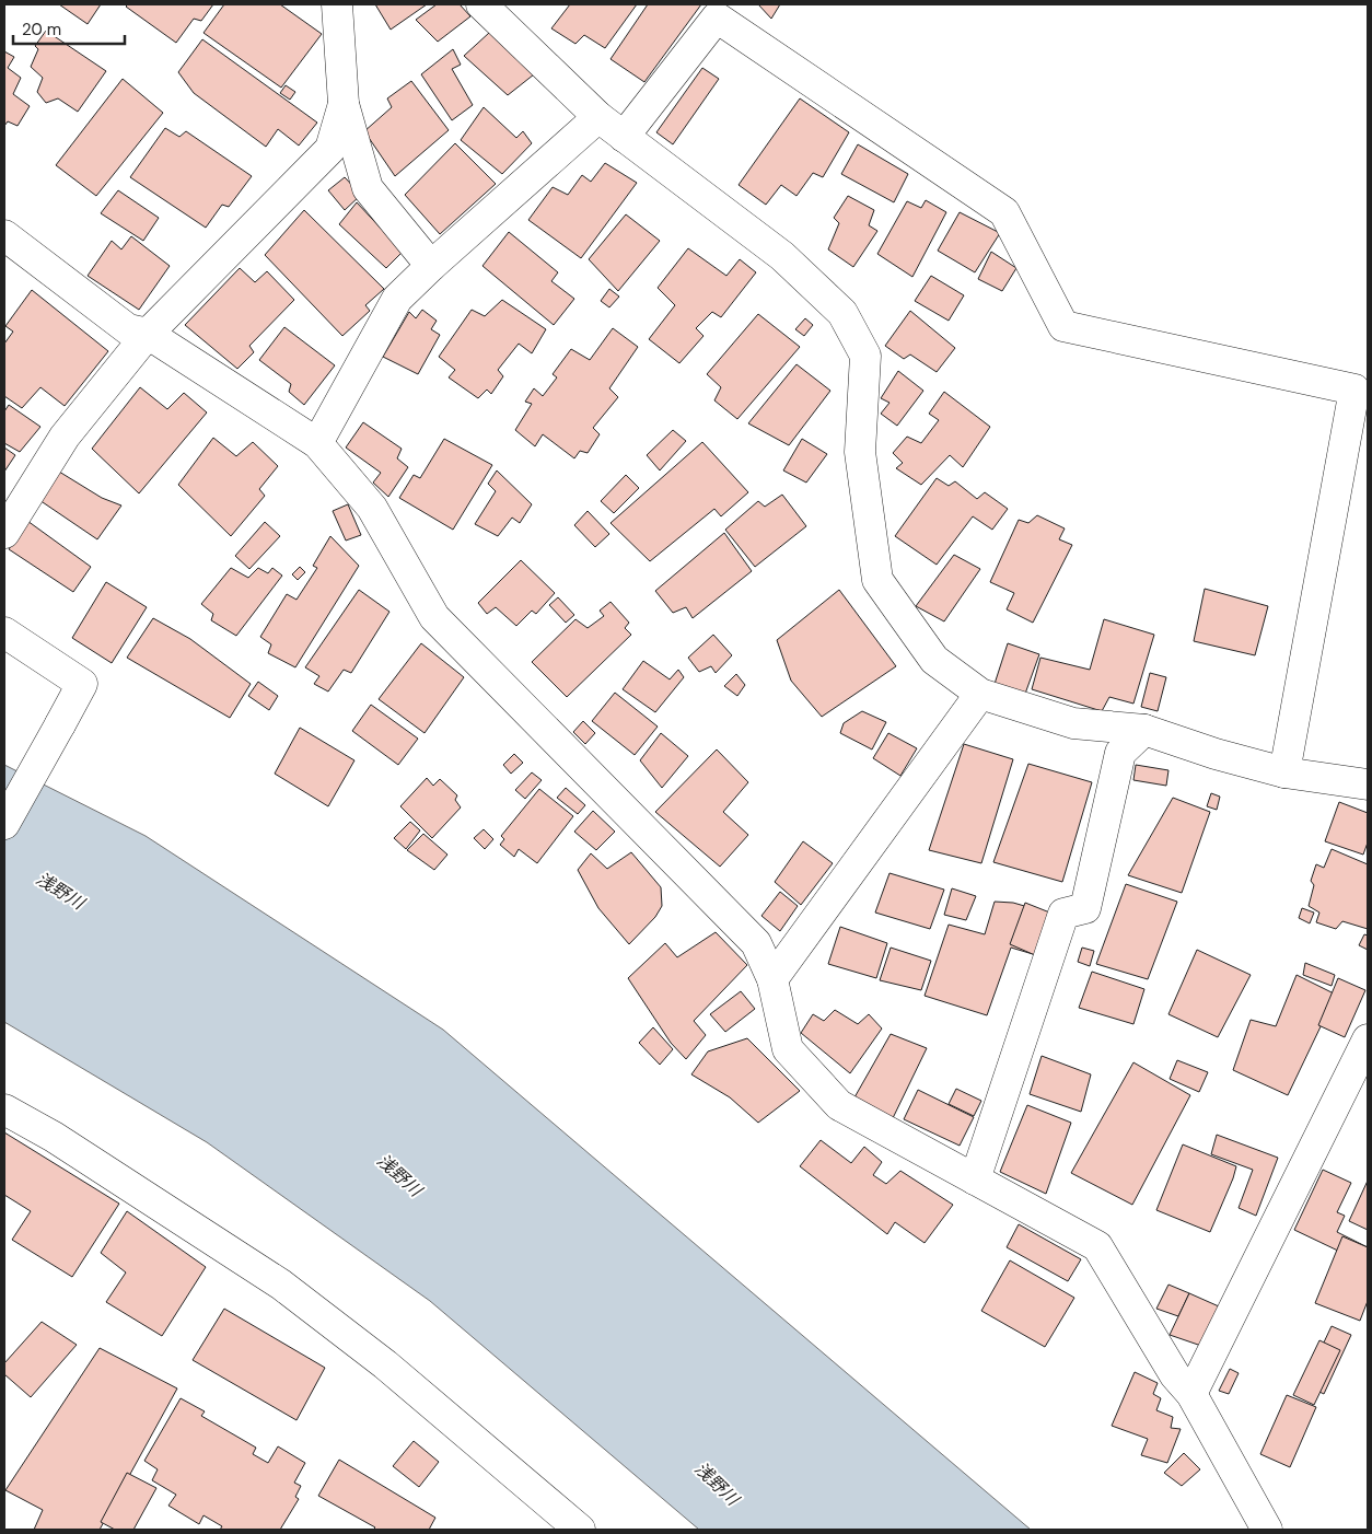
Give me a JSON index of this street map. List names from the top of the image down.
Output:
{
  "water": ["浅野川"],
  "scale_bar": "20 m"
}
